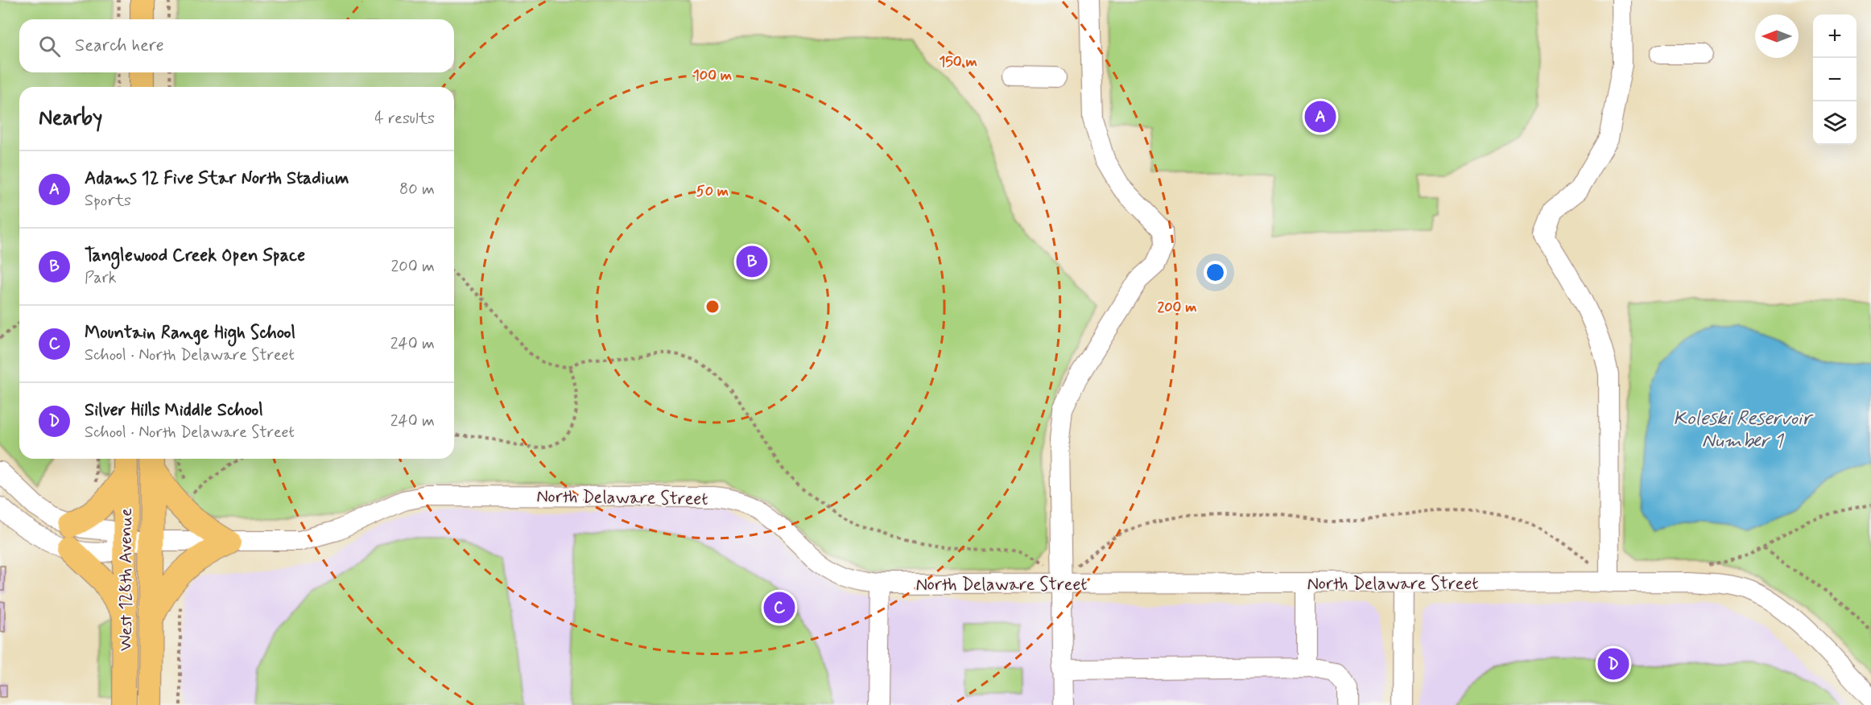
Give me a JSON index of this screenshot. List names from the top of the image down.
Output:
{
  "streets": {
    "main road": ["West 128th Avenue"],
    "street": ["North Delaware Street"]
  },
  "crossings": [
    ["North Delaware Street", "West 128th Avenue"]
  ],
  "water": ["Koleski Reservoir Number 1"],
  "north": "left",
  "page": {
    "map_buttons": ["+", "−"],
    "search": "Search here",
    "heading": ["Nearby", "4 results"],
    "pins": [
      "A",
      "B",
      "C",
      "D"
    ],
    "list": [
      {
        "mark": "A",
        "name": "Adams 12 Five Star North Stadium",
        "note": "Sports",
        "value": "80 m"
      },
      {
        "mark": "B",
        "name": "Tanglewood Creek Open Space",
        "note": "Park",
        "value": "200 m"
      },
      {
        "mark": "C",
        "name": "Mountain Range High School",
        "note": "School · North Delaware Street",
        "value": "240 m"
      },
      {
        "mark": "D",
        "name": "Silver Hills Middle School",
        "note": "School · North Delaware Street",
        "value": "240 m"
      }
    ]
  },
  "rings": [
    "150 m",
    "100 m",
    "50 m",
    "200 m"
  ]
}
